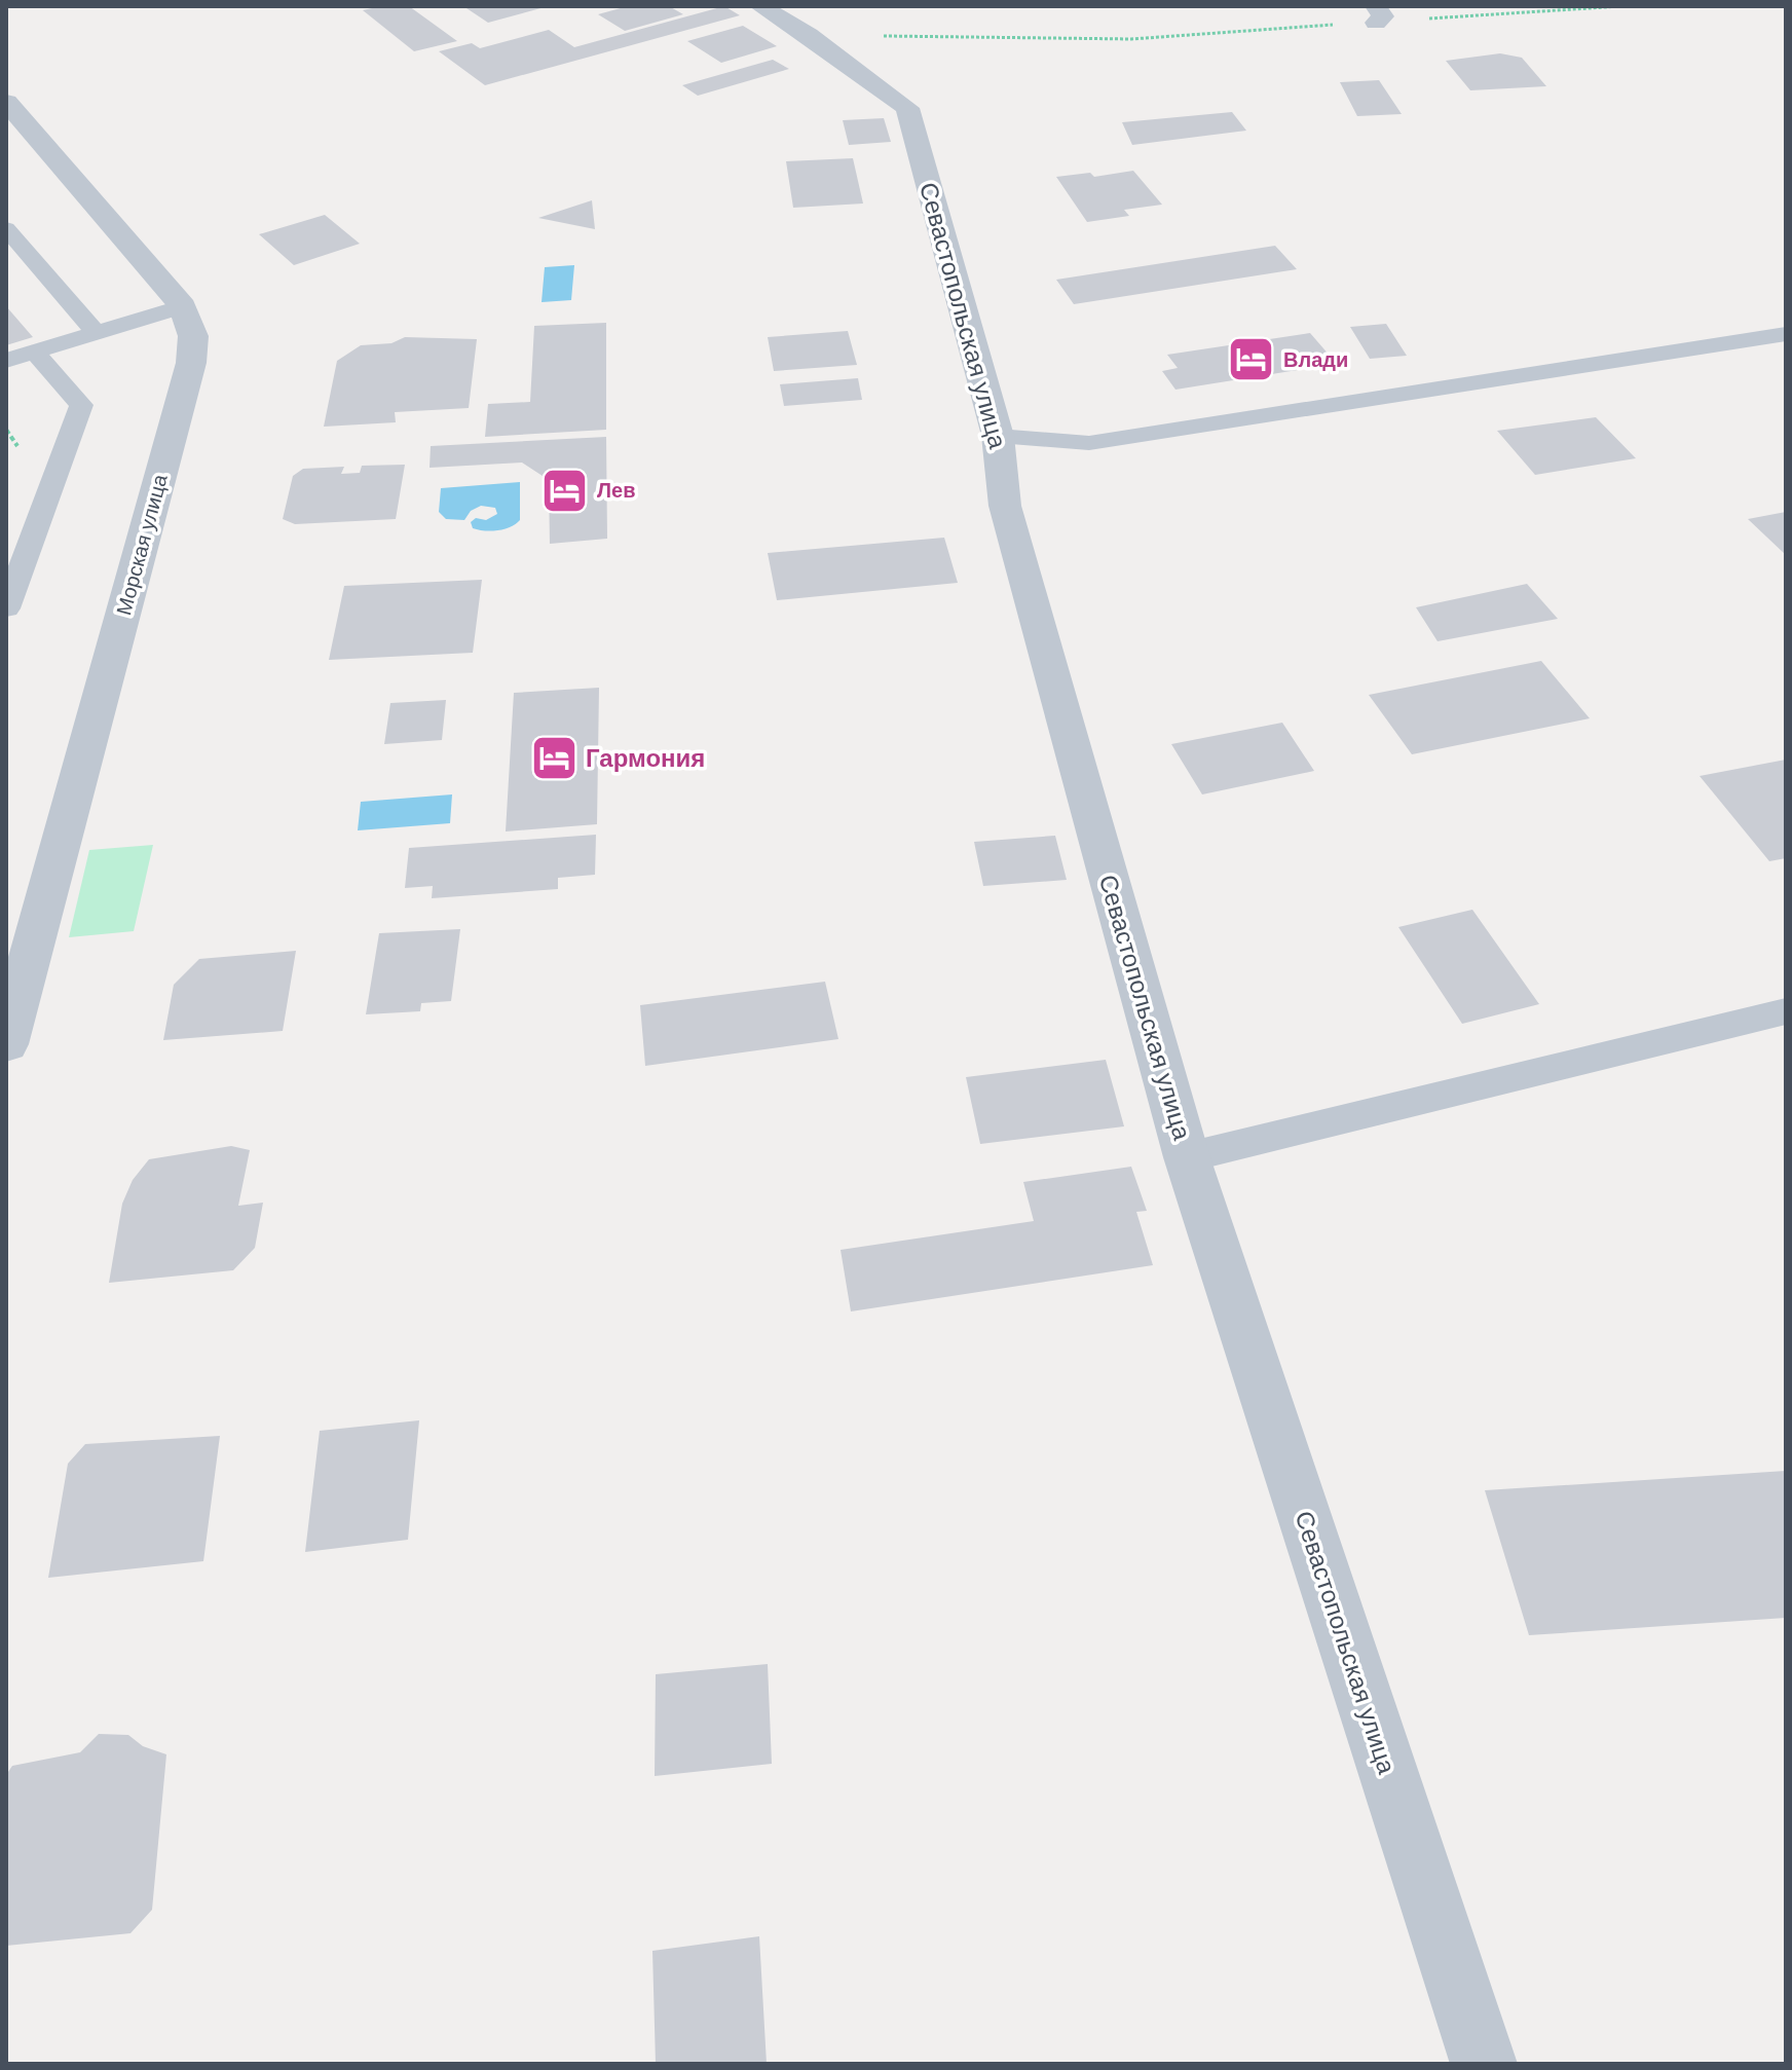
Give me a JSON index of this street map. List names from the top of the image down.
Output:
{
  "streets": {
    "street": ["Севастопольская улица", "Морская улица"]
  },
  "places": {
    "hotel": ["Влади", "Лев", "Гармония"]
  }
}
